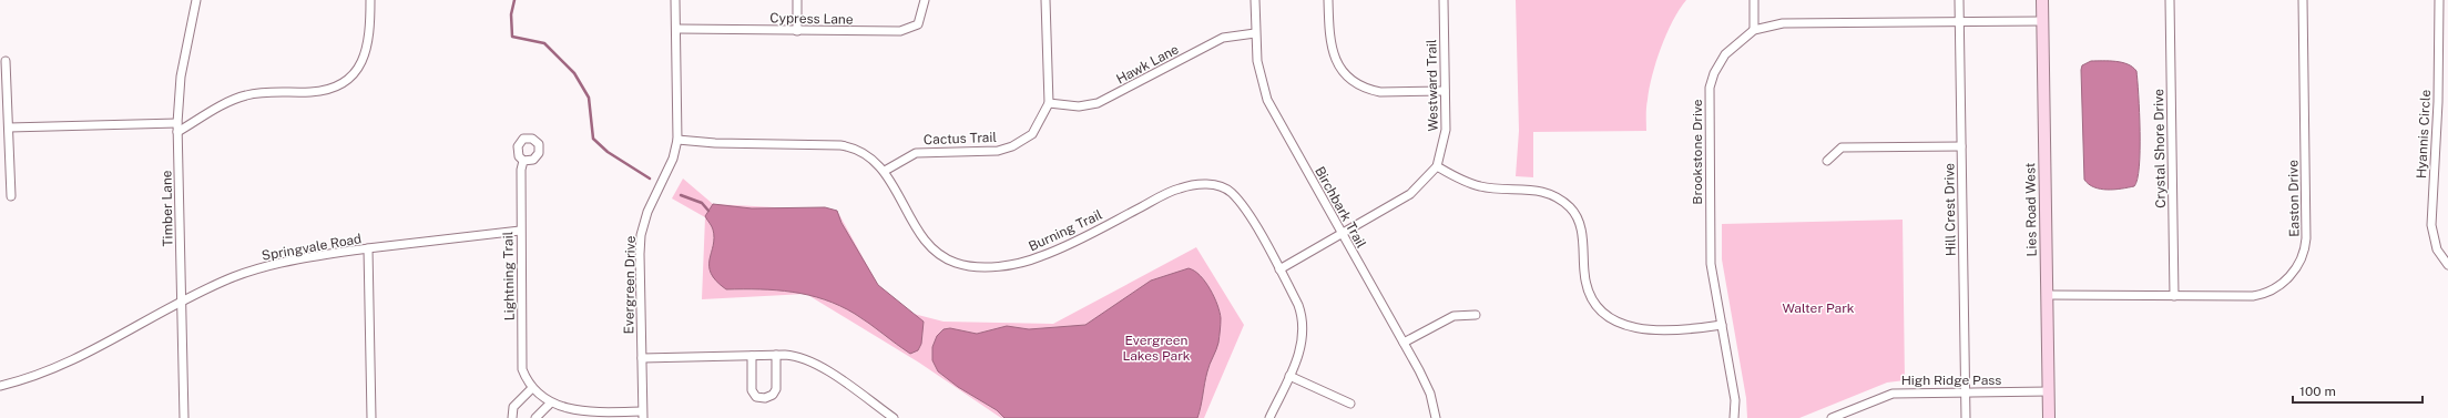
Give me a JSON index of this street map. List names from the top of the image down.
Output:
{
  "streets": {
    "street": [
      "Cypress Lane",
      "Hawk Lane",
      "Westward Trail",
      "Hyannis Circle",
      "Cactus Trail",
      "Crystal Shore Drive",
      "Brookstone Drive",
      "Easton Drive",
      "Birchbark Trail",
      "Timber Lane",
      "Hill Crest Drive",
      "Lies Road West",
      "Burning Trail",
      "Springvale Road",
      "Lightning Trail",
      "Evergreen Drive",
      "High Ridge Pass"
    ]
  },
  "crossings": [
    ["Cypress Lane", "Evergreen Drive"],
    ["Hawk Lane", "Cactus Trail"],
    ["Hawk Lane", "Birchbark Trail"],
    ["Westward Trail", "Birchbark Trail"],
    ["Westward Trail", "Burning Trail"],
    ["Cactus Trail", "Burning Trail"],
    ["Crystal Shore Drive", "Easton Drive"],
    ["Brookstone Drive", "Hill Crest Drive"],
    ["Brookstone Drive", "Lies Road West"],
    ["Easton Drive", "Lies Road West"],
    ["Timber Lane", "Springvale Road"],
    ["Hill Crest Drive", "High Ridge Pass"],
    ["Lies Road West", "High Ridge Pass"],
    ["Burning Trail", "Evergreen Drive"],
    ["Springvale Road", "Lightning Trail"],
    ["Lightning Trail", "Evergreen Drive"]
  ],
  "parks": ["Walter Park", "Evergreen Lakes Park"],
  "scale_bar": "100 m"
}
